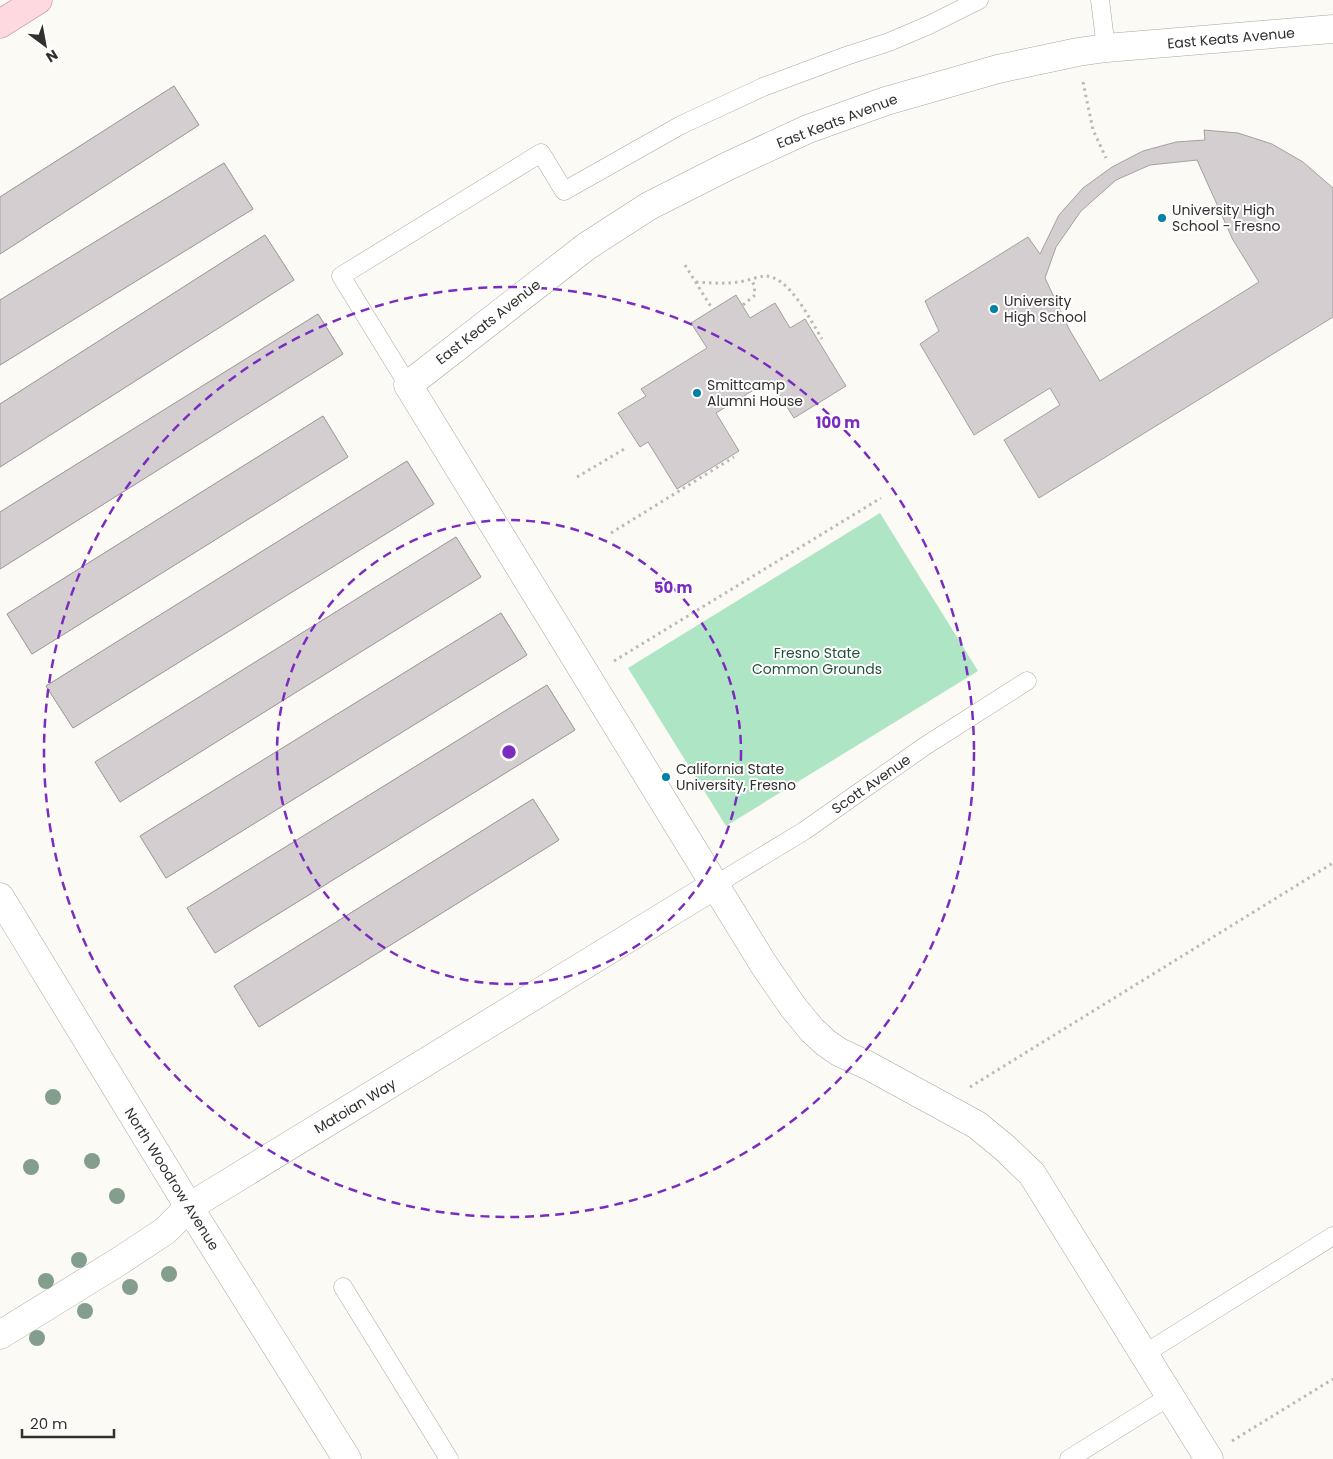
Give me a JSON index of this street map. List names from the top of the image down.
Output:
{
  "streets": {
    "street": ["East Keats Avenue", "Matoian Way", "North Woodrow Avenue"],
    "lane": ["Scott Avenue"]
  },
  "crossings": [
    ["Scott Avenue", "Matoian Way"],
    ["Matoian Way", "North Woodrow Avenue"]
  ],
  "parks": ["Fresno State Common Grounds"],
  "places": [
    "University High School - Fresno",
    "University High School",
    "Smittcamp Alumni House",
    "California State University, Fresno"
  ],
  "scale_bar": "20 m",
  "north": "bottom right",
  "rings": ["100 m", "50 m"]
}
